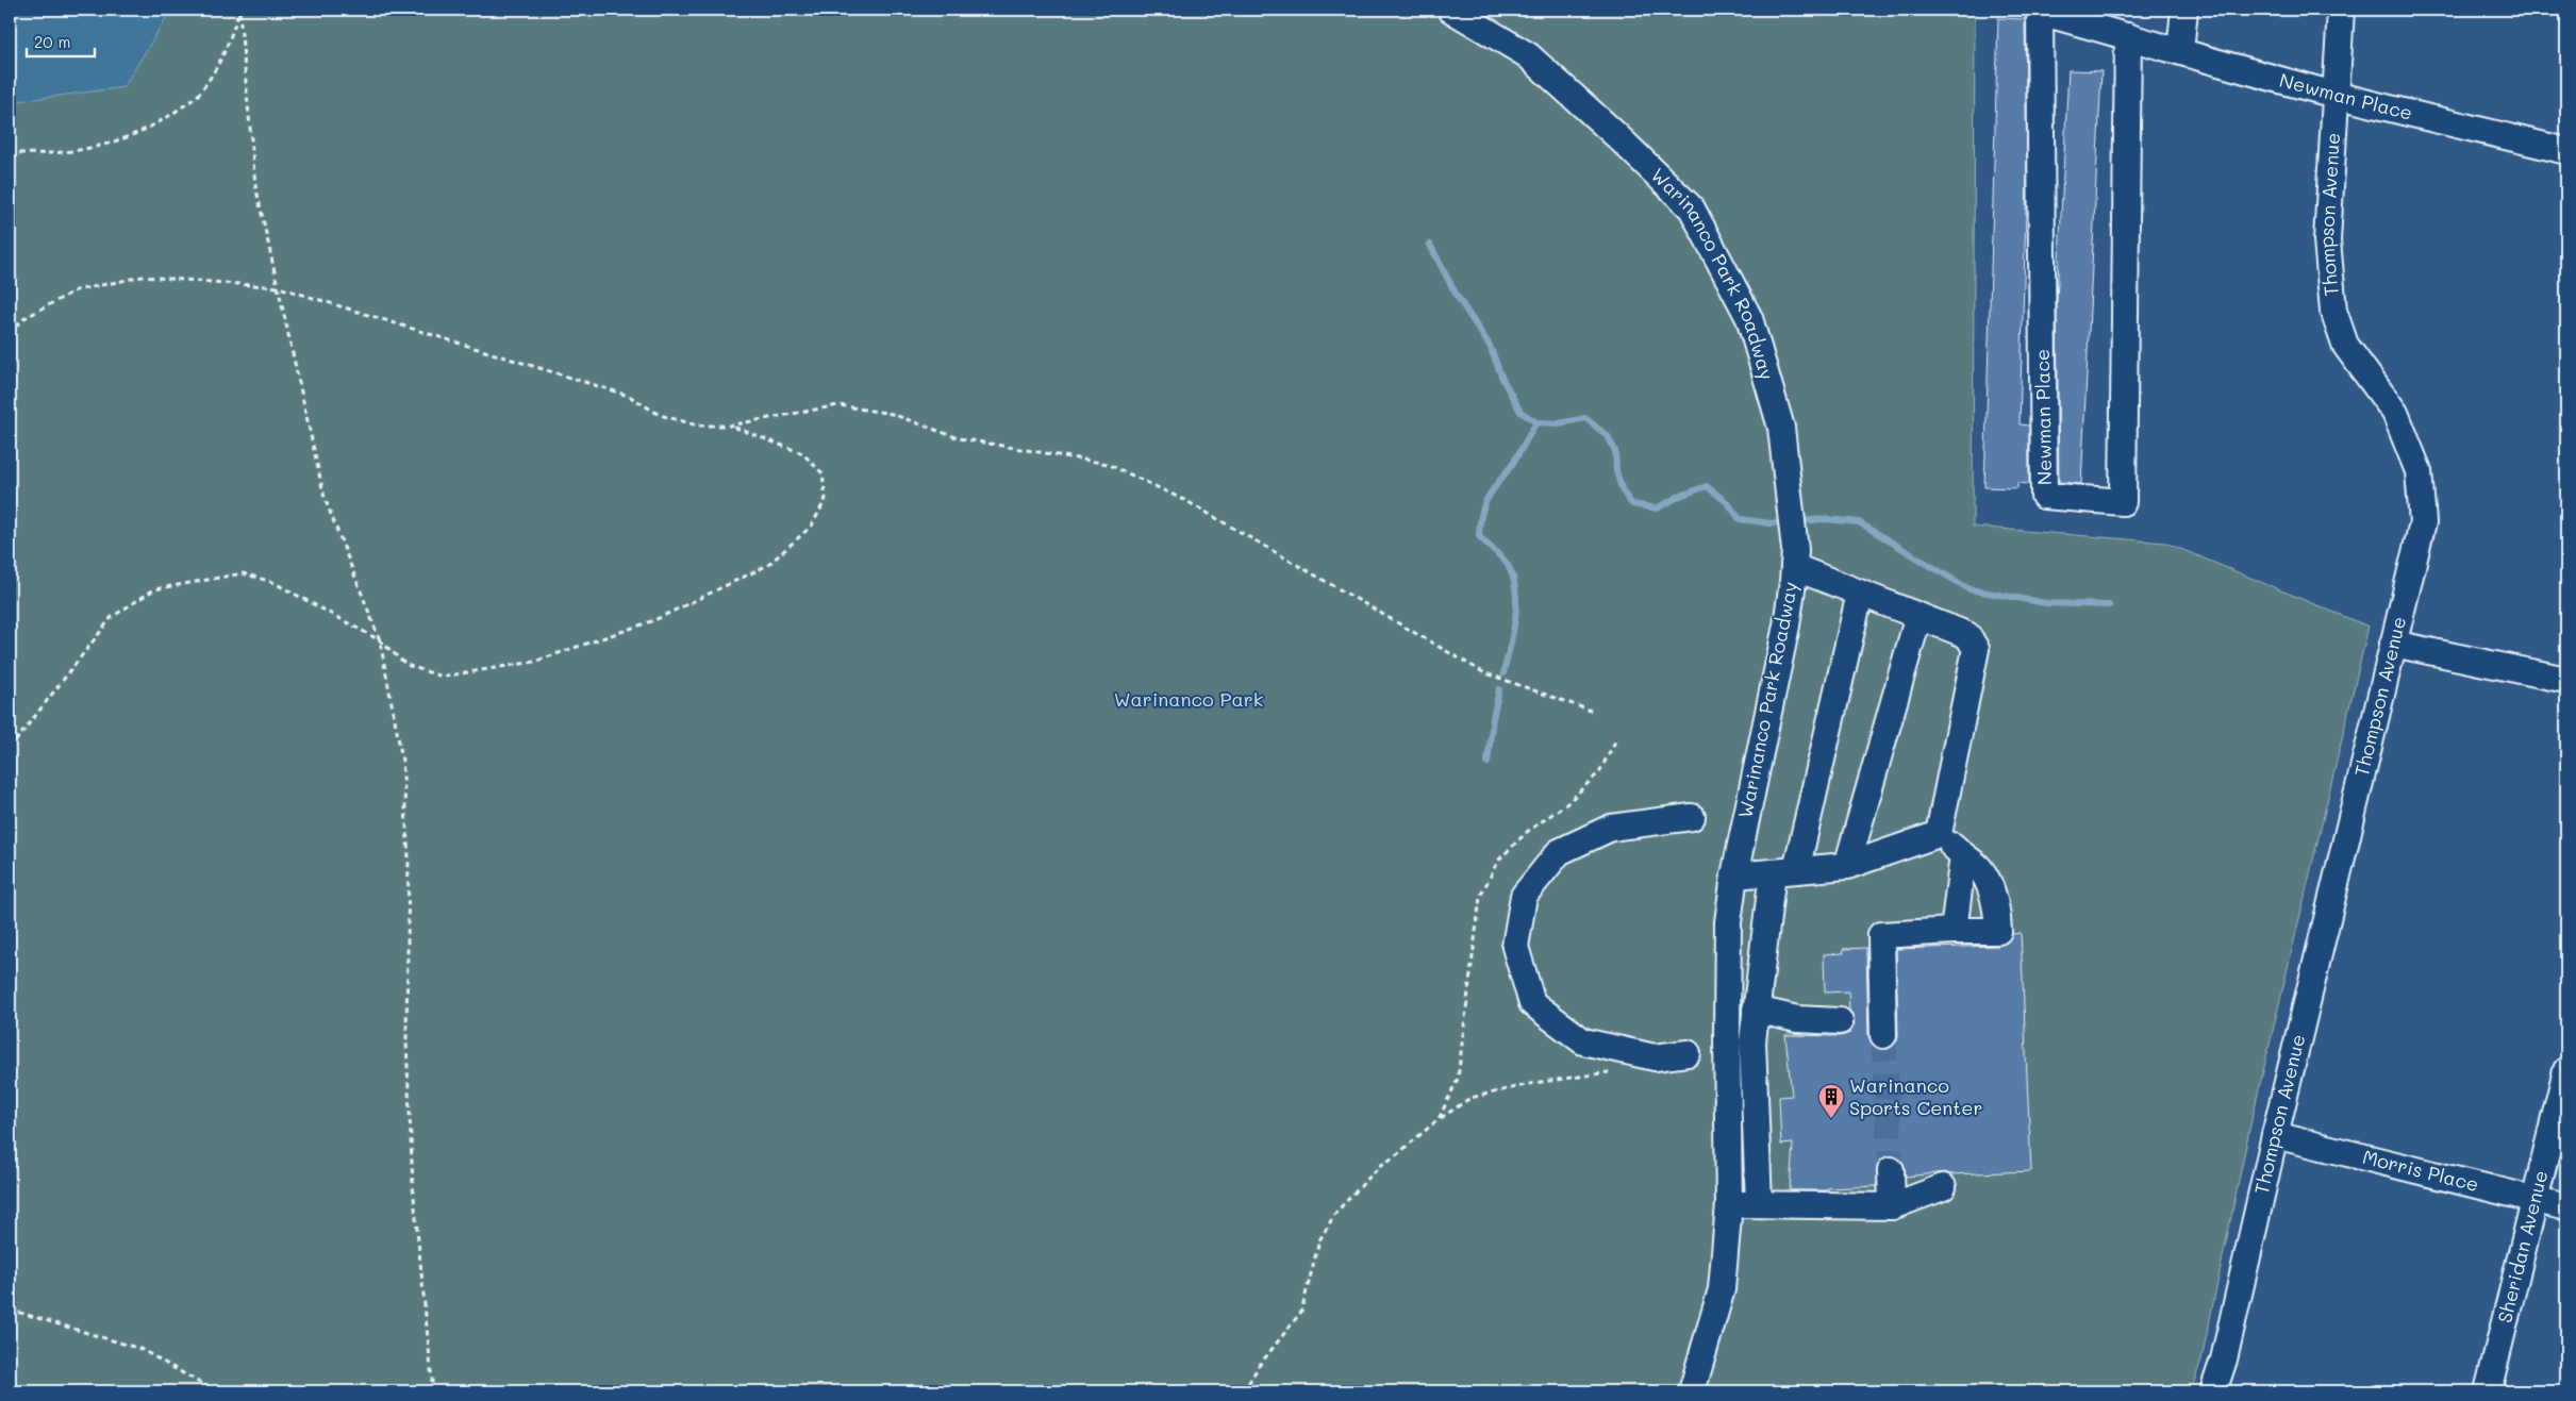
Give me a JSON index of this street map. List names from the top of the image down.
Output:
{
  "streets": {
    "street": [
      "Newman Place",
      "Thompson Avenue",
      "Warinanco Park Roadway",
      "Morris Place",
      "Sheridan Avenue"
    ]
  },
  "crossings": [
    ["Newman Place", "Thompson Avenue"],
    ["Thompson Avenue", "Morris Place"],
    ["Morris Place", "Sheridan Avenue"]
  ],
  "parks": ["Warinanco Park"],
  "places": {
    "building": ["Warinanco Sports Center"]
  },
  "scale_bar": "20 m"
}
